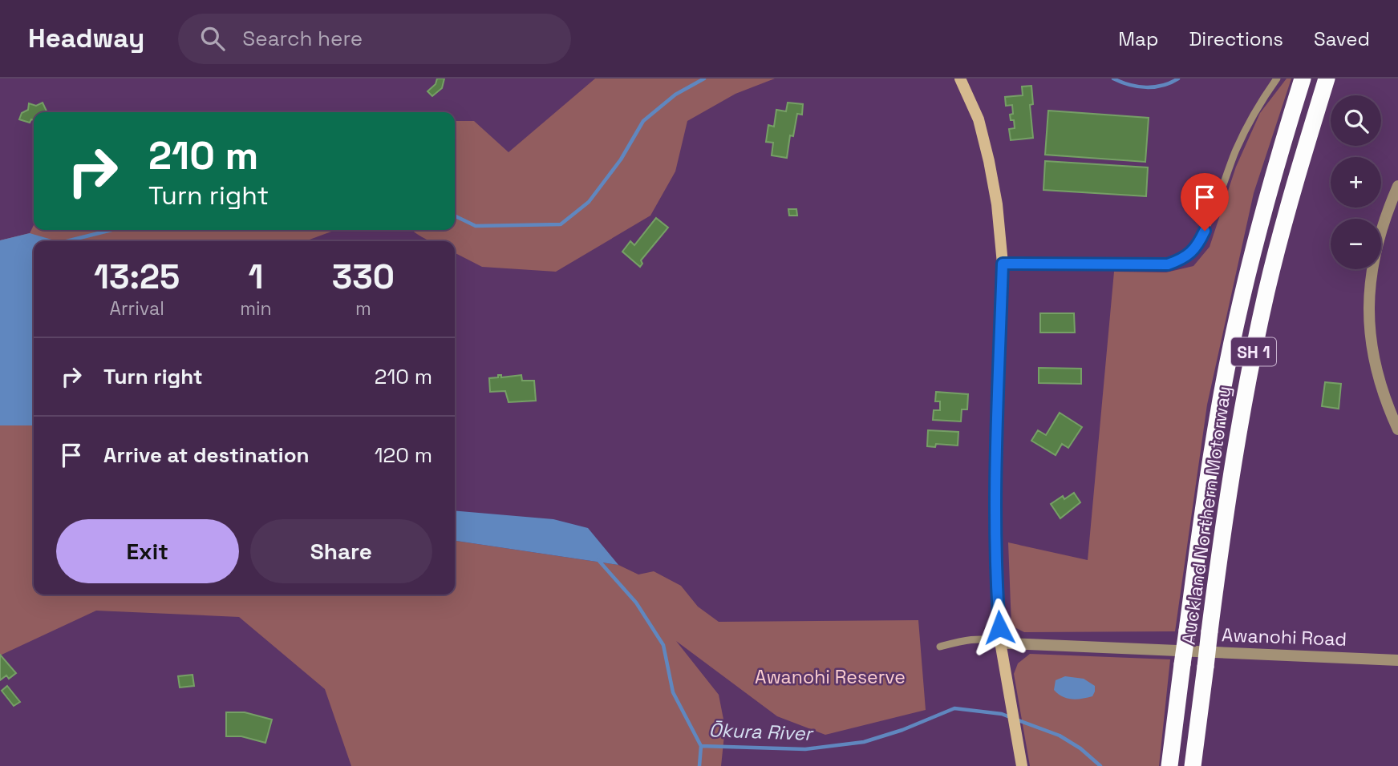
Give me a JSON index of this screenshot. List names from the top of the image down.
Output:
{
  "streets": {
    "highway": ["SH 1", "Auckland Northern Motorway"],
    "street": ["Awanohi Road"]
  },
  "water": ["Ōkura River"],
  "parks": ["Awanohi Reserve"],
  "page": {
    "header": "Headway",
    "search": "Search here",
    "nav": ["Map", "Directions", "Saved"],
    "map_buttons": ["+", "−"],
    "turn": ["210 m", "Turn right"],
    "eta": [
      "13:25",
      "Arrival",
      "1",
      "min",
      "330",
      "m"
    ],
    "list": [
      {
        "name": "Turn right",
        "value": "210 m"
      },
      {
        "name": "Arrive at destination",
        "value": "120 m"
      }
    ],
    "buttons": ["Exit", "Share"]
  }
}
